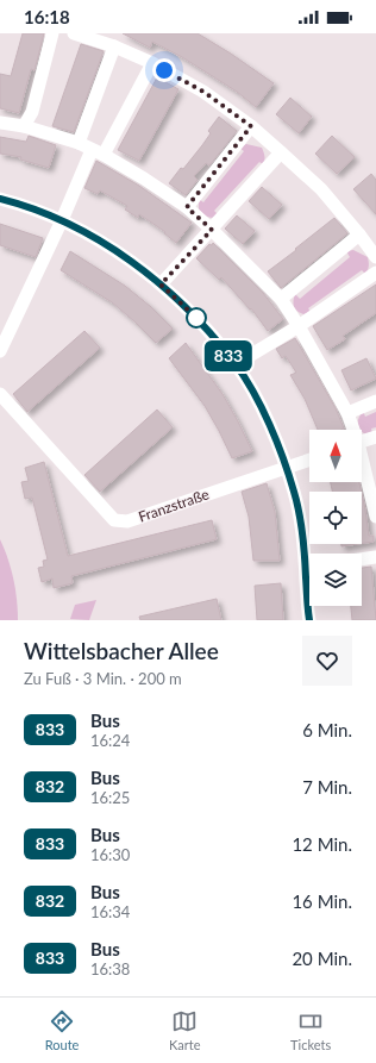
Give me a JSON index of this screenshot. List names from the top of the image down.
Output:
{
  "streets": {
    "street": ["Franzstraße"]
  },
  "lines": ["bus line 833"],
  "north": "top",
  "page": {
    "status": "16:18",
    "on_map": "833",
    "heading": ["Wittelsbacher Allee", "Zu Fuß · 3 Min. · 200 m"],
    "list": [
      {
        "mark": "833",
        "name": "Bus",
        "note": "16:24",
        "value": "6 Min."
      },
      {
        "mark": "832",
        "name": "Bus",
        "note": "16:25",
        "value": "7 Min."
      },
      {
        "mark": "833",
        "name": "Bus",
        "note": "16:30",
        "value": "12 Min."
      },
      {
        "mark": "832",
        "name": "Bus",
        "note": "16:34",
        "value": "16 Min."
      },
      {
        "mark": "833",
        "name": "Bus",
        "note": "16:38",
        "value": "20 Min."
      }
    ],
    "tabs": ["Route", "Karte", "Tickets"]
  }
}
